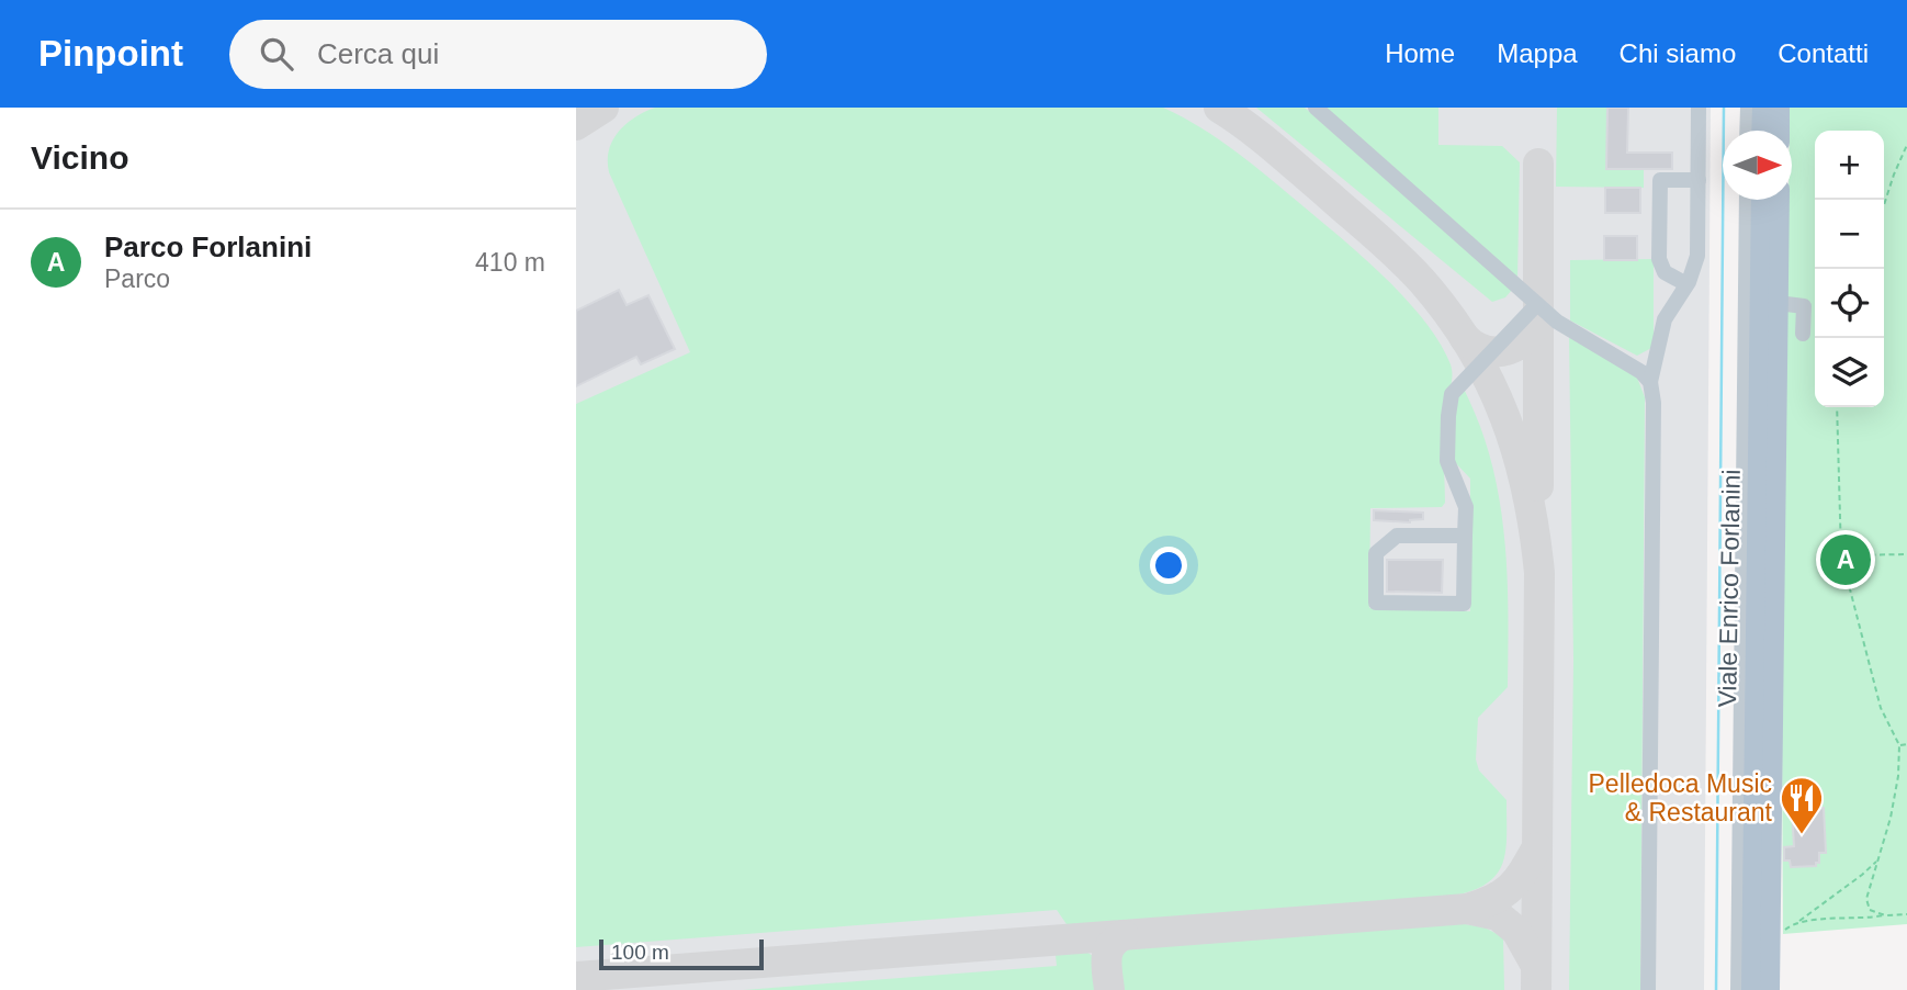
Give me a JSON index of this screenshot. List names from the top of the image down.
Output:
{
  "streets": {
    "main road": ["Viale Enrico Forlanini"]
  },
  "places": {
    "restaurant": ["Pelledoca Music & Restaurant"]
  },
  "scale_bar": "100 m",
  "north": "right",
  "page": {
    "header": "Pinpoint",
    "search": "Cerca qui",
    "nav": [
      "Home",
      "Mappa",
      "Chi siamo",
      "Contatti"
    ],
    "heading": "Vicino",
    "map_buttons": ["+", "−"],
    "list": [
      {
        "mark": "A",
        "name": "Parco Forlanini",
        "note": "Parco",
        "value": "410 m"
      }
    ],
    "pins": "A",
    "scale": "100 m"
  }
}
